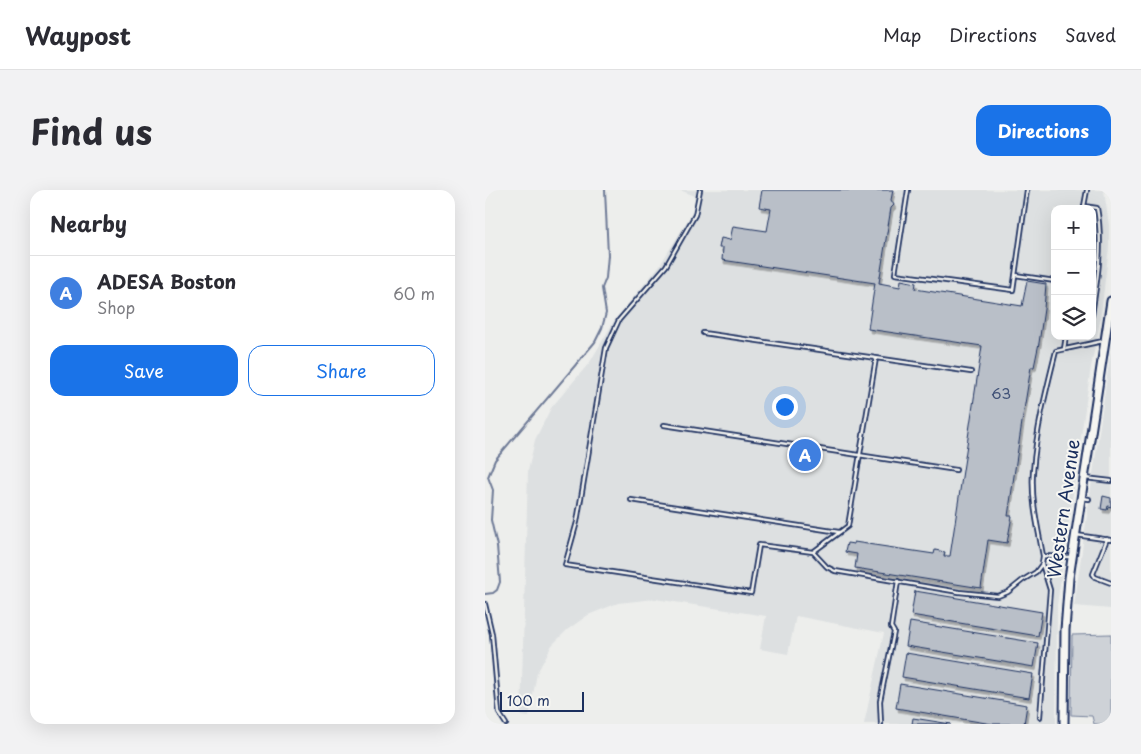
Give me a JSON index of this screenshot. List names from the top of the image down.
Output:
{
  "streets": {
    "street": ["Western Avenue"]
  },
  "house_numbers": ["63"],
  "scale_bar": "100 m",
  "page": {
    "header": "Waypost",
    "nav": ["Map", "Directions", "Saved"],
    "title": "Find us",
    "buttons": [
      "Directions",
      ["Save", "Share"]
    ],
    "heading": "Nearby",
    "map_buttons": ["+", "−"],
    "list": [
      {
        "mark": "A",
        "name": "ADESA Boston",
        "note": "Shop",
        "value": "60 m"
      }
    ],
    "pins": "A",
    "scale": "100 m"
  }
}
